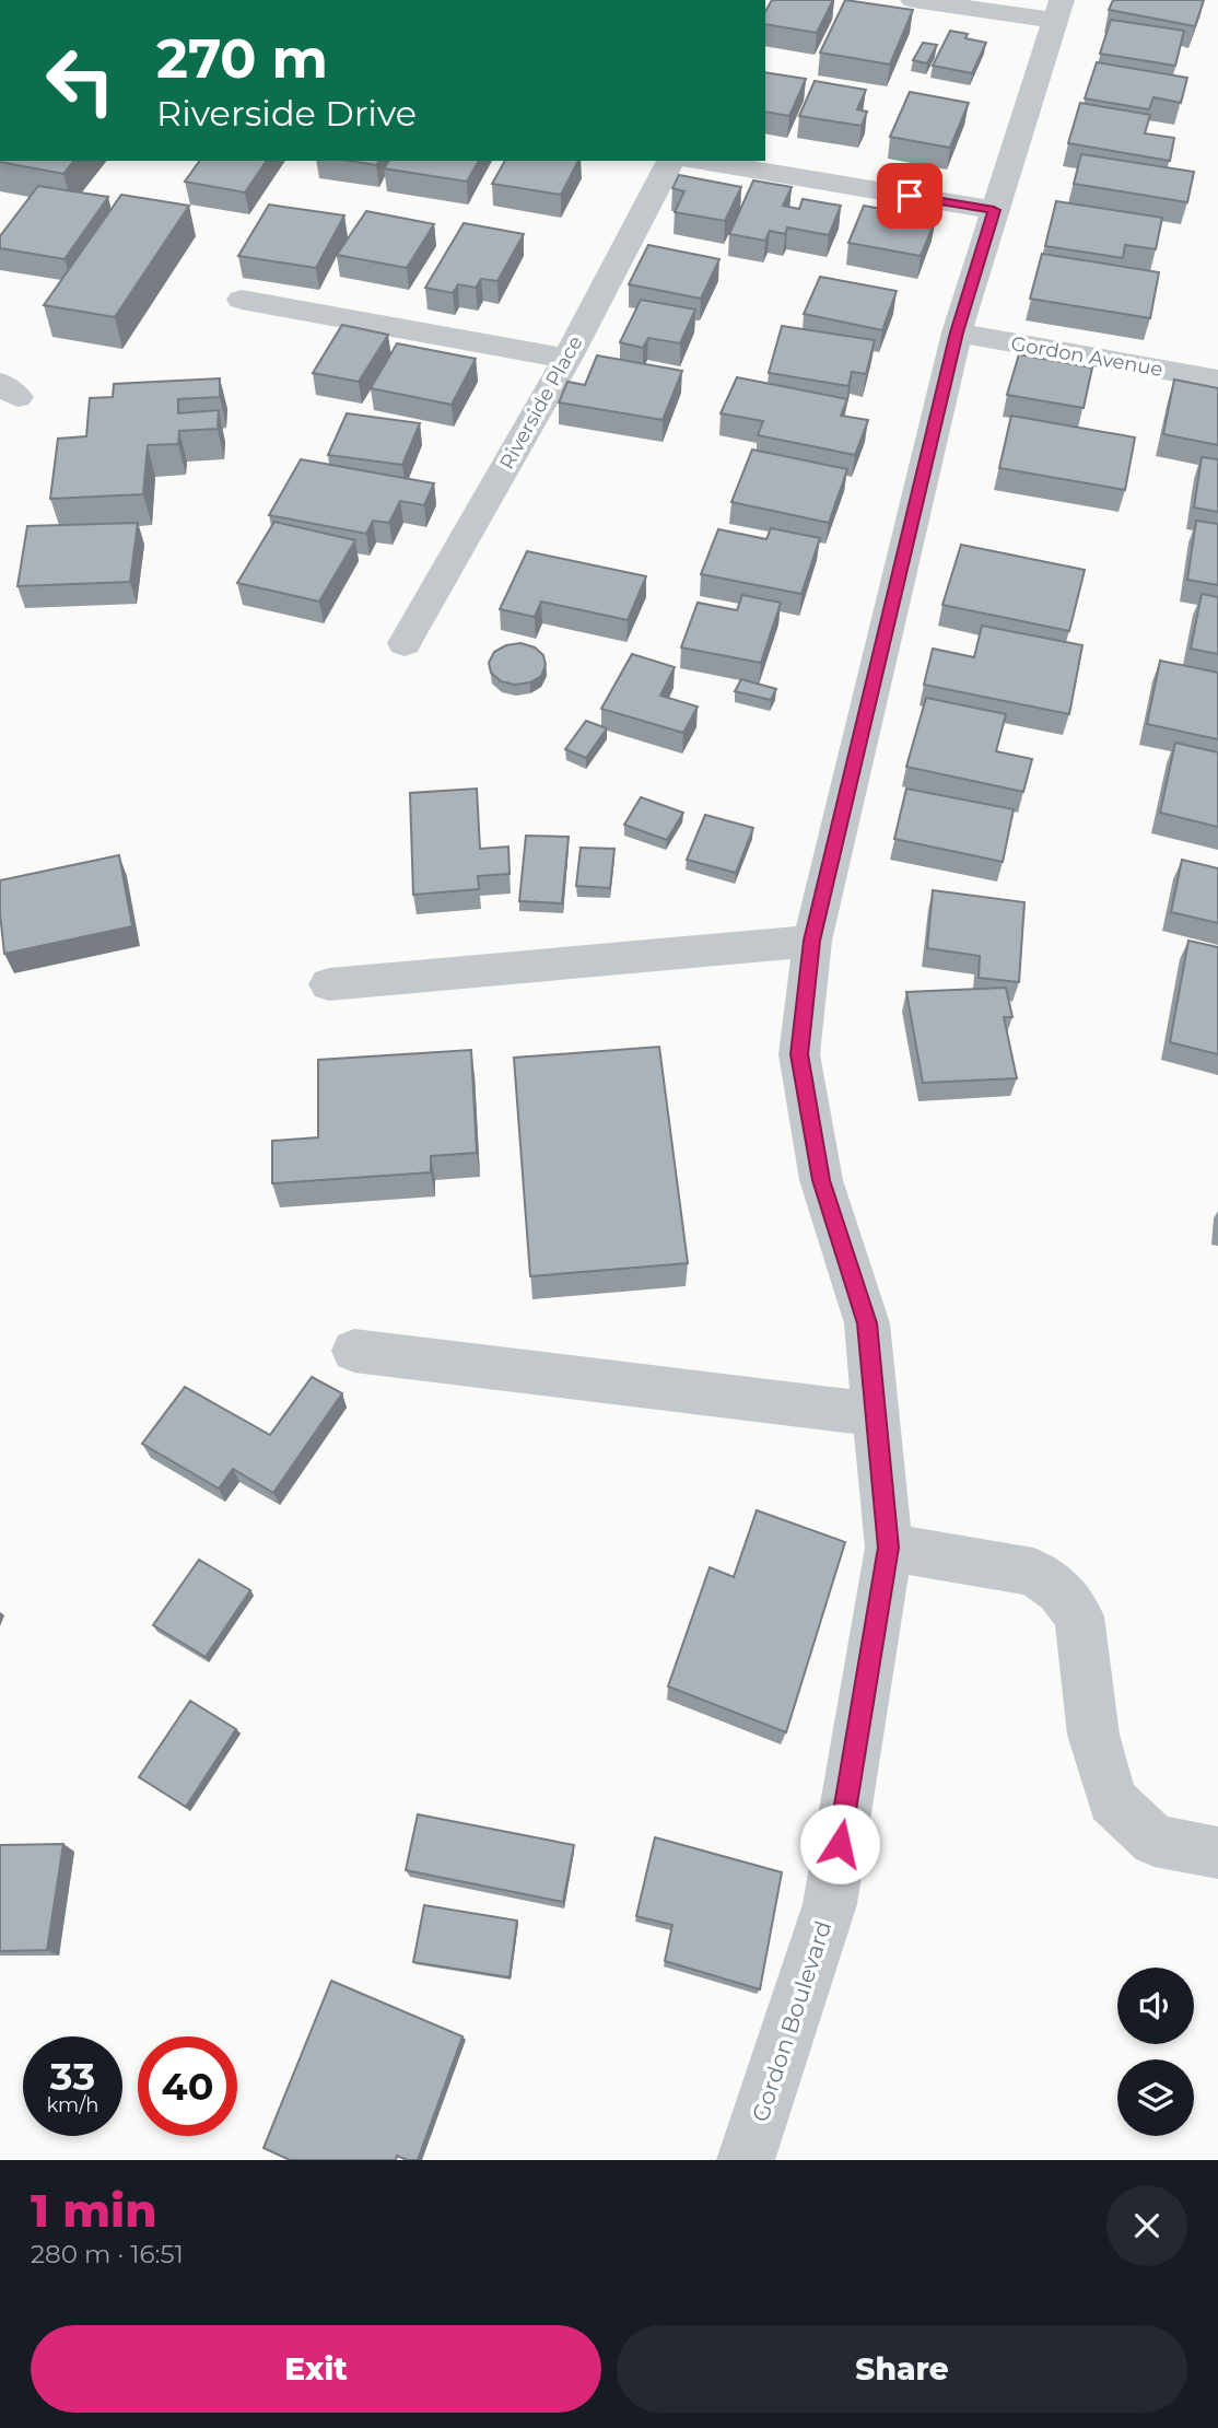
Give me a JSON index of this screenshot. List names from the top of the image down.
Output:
{
  "streets": {
    "street": ["Gordon Avenue", "Riverside Place", "Gordon Boulevard"]
  },
  "crossings": [
    ["Gordon Avenue", "Gordon Boulevard"]
  ],
  "page": {
    "turn": ["270 m", "Riverside Drive"],
    "speed": "33 km/h",
    "limit": "40",
    "heading": ["1 min", "280 m · 16:51"],
    "buttons": ["Exit", "Share"]
  }
}
